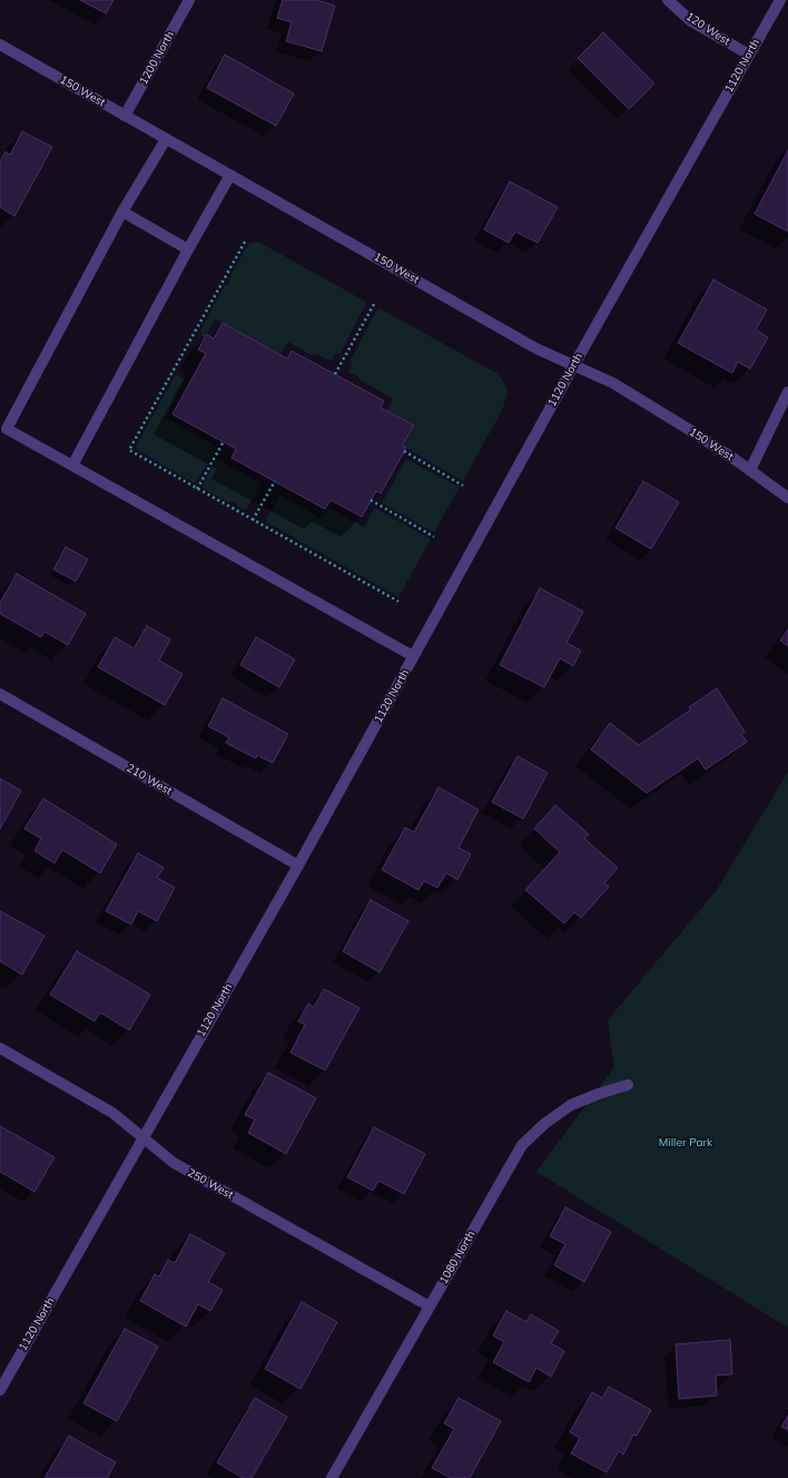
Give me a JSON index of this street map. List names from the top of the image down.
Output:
{
  "streets": {
    "street": [
      "120 West",
      "1200 North",
      "1120 North",
      "150 West",
      "210 West",
      "250 West",
      "1080 North"
    ]
  },
  "crossings": [
    ["120 West", "1120 North"],
    ["1200 North", "150 West"],
    ["1120 North", "150 West"],
    ["1120 North", "210 West"],
    ["1120 North", "250 West"],
    ["250 West", "1080 North"]
  ],
  "parks": ["Miller Park"]
}
